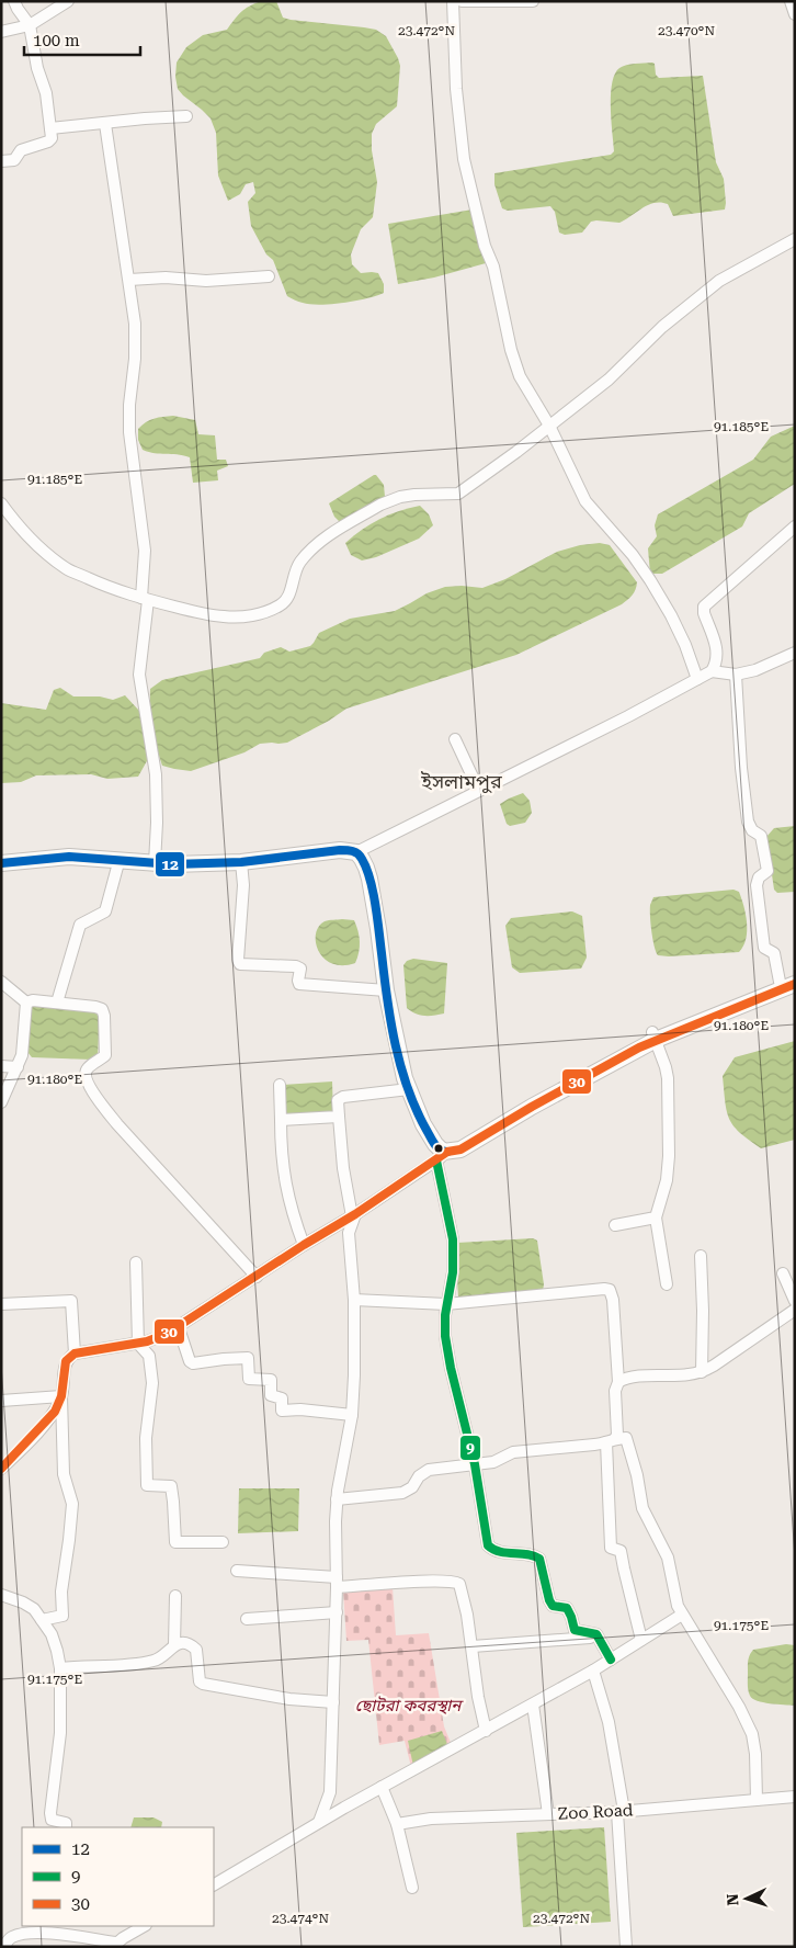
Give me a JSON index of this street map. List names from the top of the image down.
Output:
{
  "streets": {
    "street": ["Zoo Road"]
  },
  "districts": ["ইসলামপুর"],
  "parks": ["ছোটরা কবরস্থান"],
  "lines": ["transit line 12", "transit line 30", "transit line 9"],
  "legend": ["12", "9", "30"],
  "scale_bar": "100 m",
  "north": "left",
  "coordinates": [
    "23.472°N",
    "23.470°N",
    "91.185°E",
    "91.180°E",
    "91.175°E",
    "23.474°N"
  ]
}
